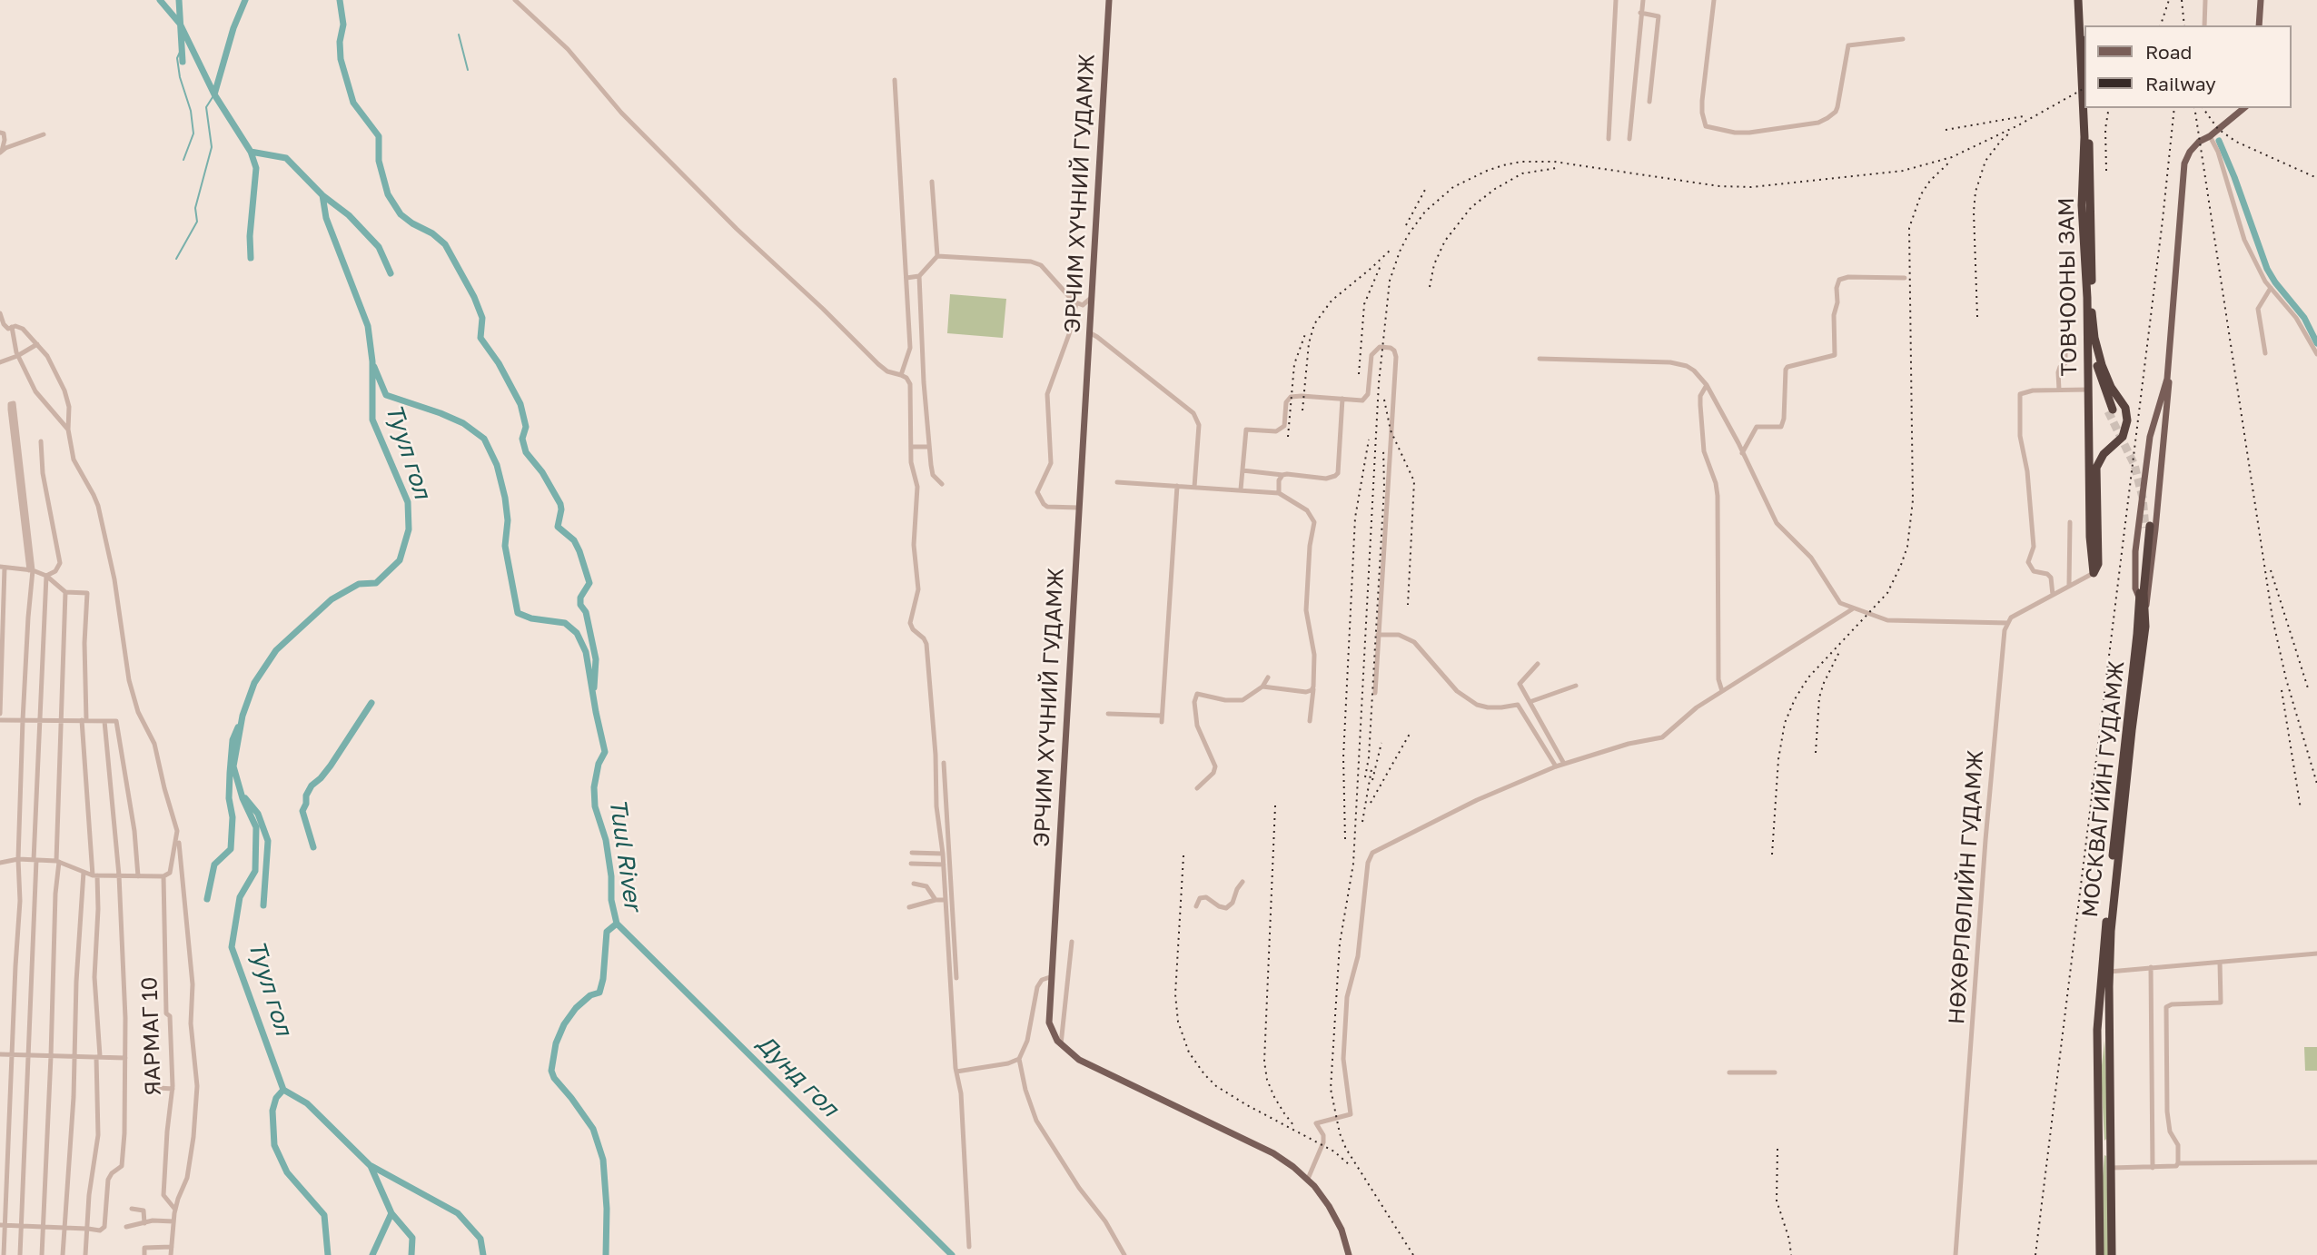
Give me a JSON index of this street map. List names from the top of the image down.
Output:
{
  "streets": {
    "highway": ["ТОВЧООНЫ ЗАМ", "МОСКВАГИЙН ГУДАМЖ"],
    "main road": ["ЭРЧИМ ХҮЧНИЙ ГУДАМЖ"],
    "street": ["НӨХӨРЛӨЛИЙН ГУДАМЖ", "ЯАРМАГ 10"]
  },
  "water": ["Туул гол", "Tuul River", "Дунд гол"],
  "legend": ["Road", "Railway"]
}
